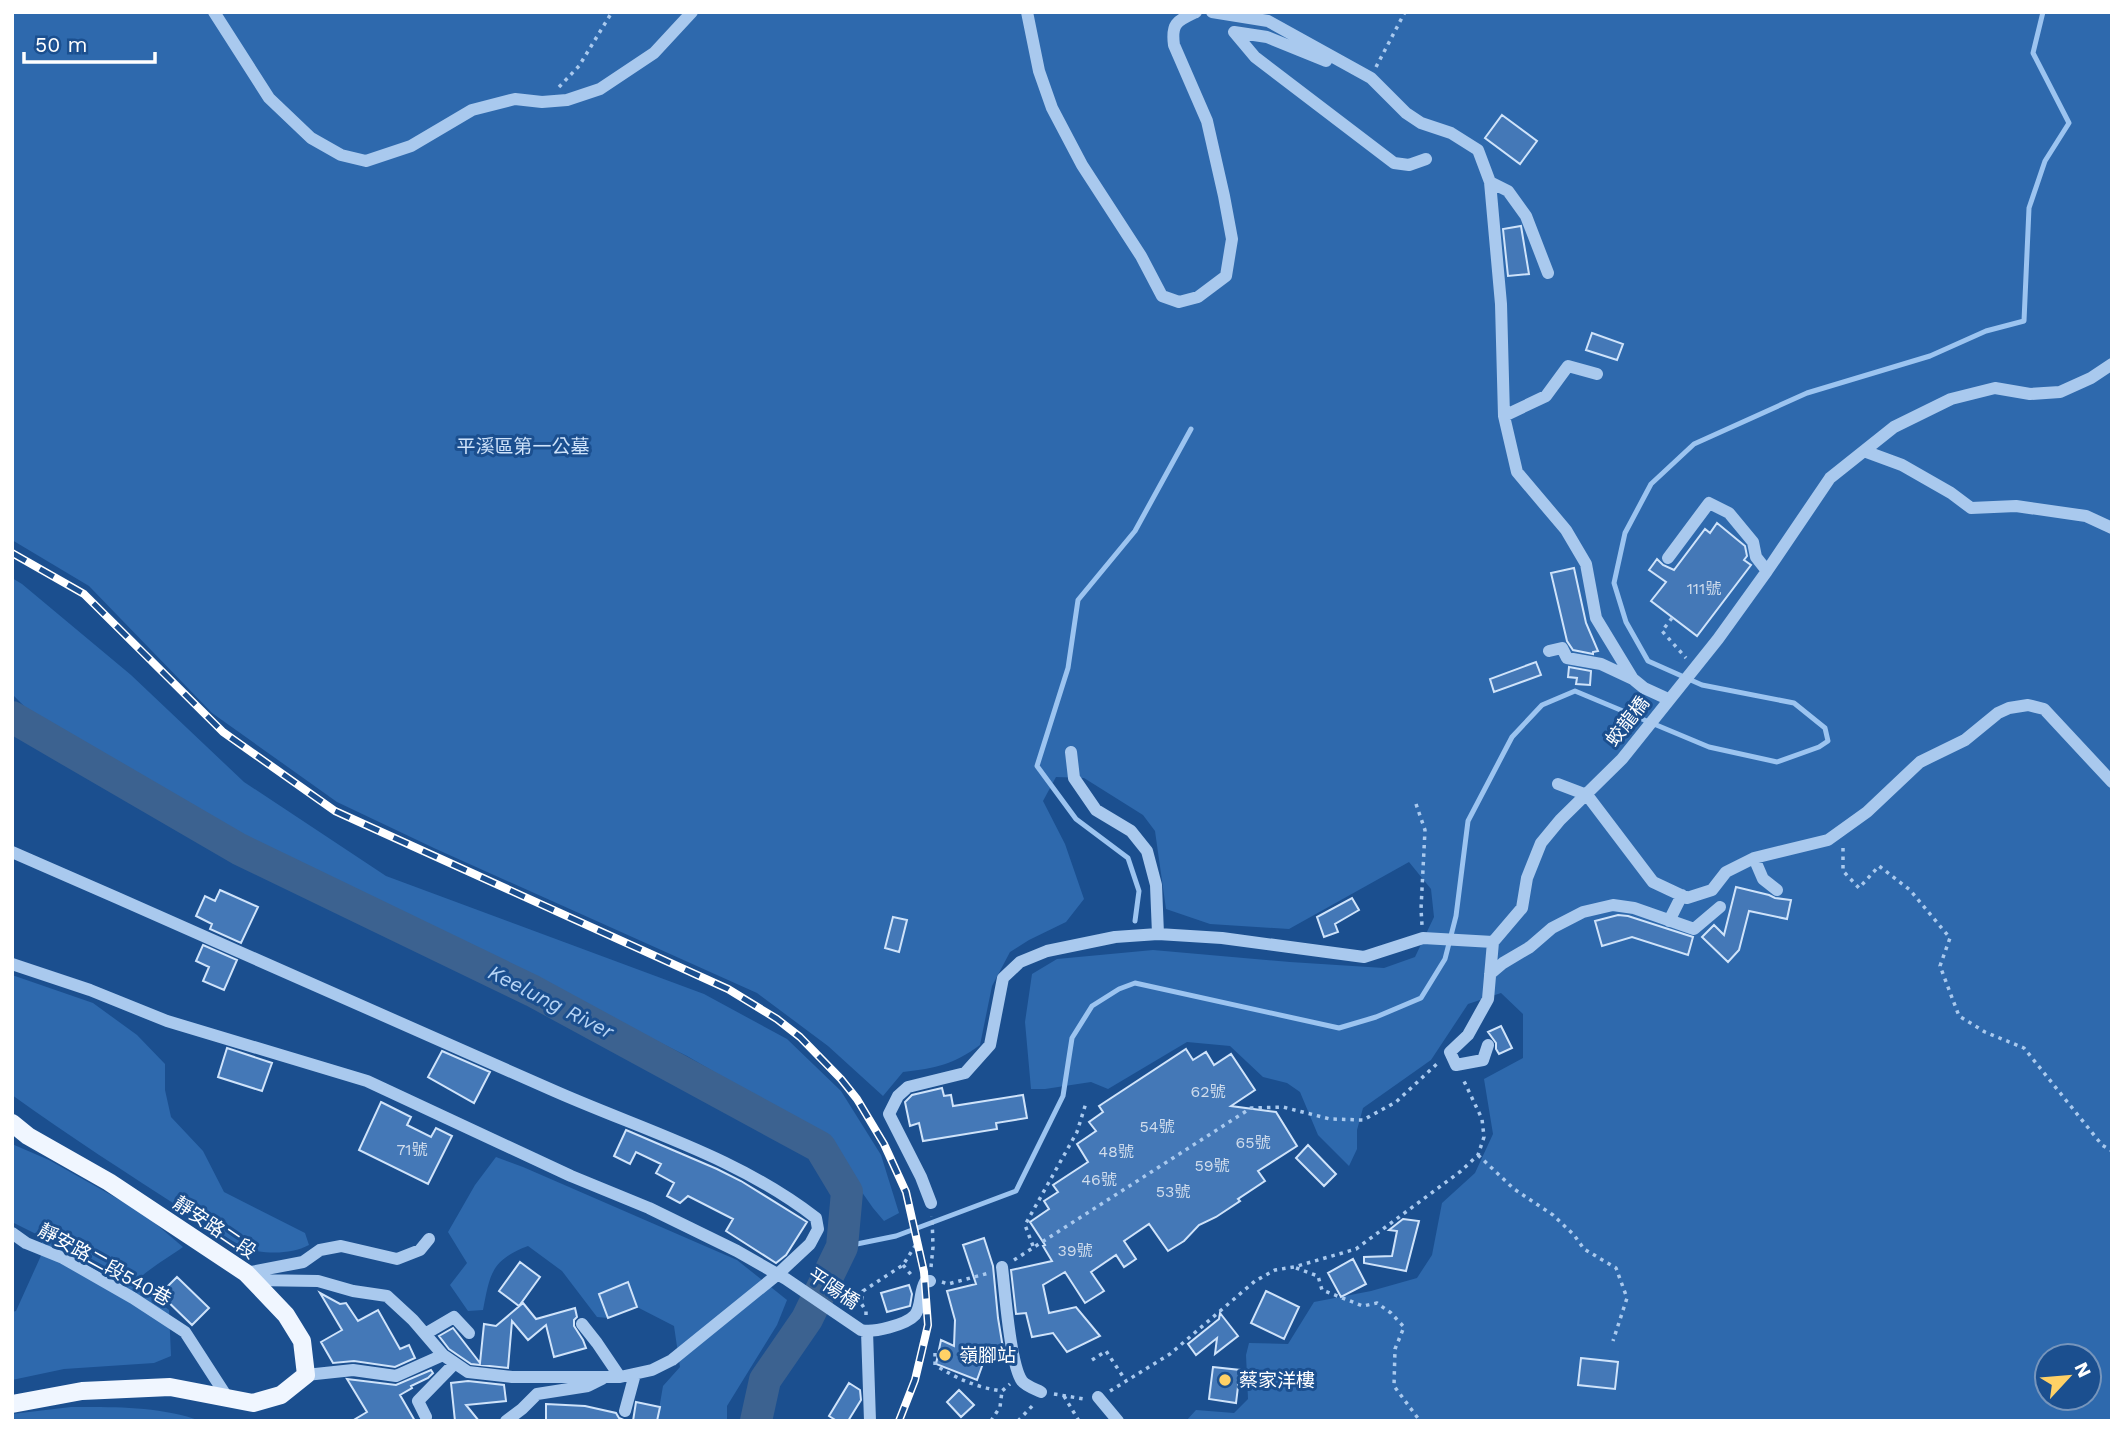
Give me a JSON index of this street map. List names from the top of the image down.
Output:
{
  "streets": {
    "main road": ["靜安路二段"],
    "street": ["蛟龍橋", "靜安路二段540巷", "平陽橋"]
  },
  "water": ["Keelung River"],
  "parks": ["平溪區第一公墓"],
  "places": ["嶺腳站", "蔡家洋樓"],
  "house_numbers": [
    "111號",
    "62號",
    "54號",
    "65號",
    "71號",
    "48號",
    "59號",
    "46號",
    "53號",
    "39號"
  ],
  "scale_bar": "50 m",
  "north": "top right"
}
